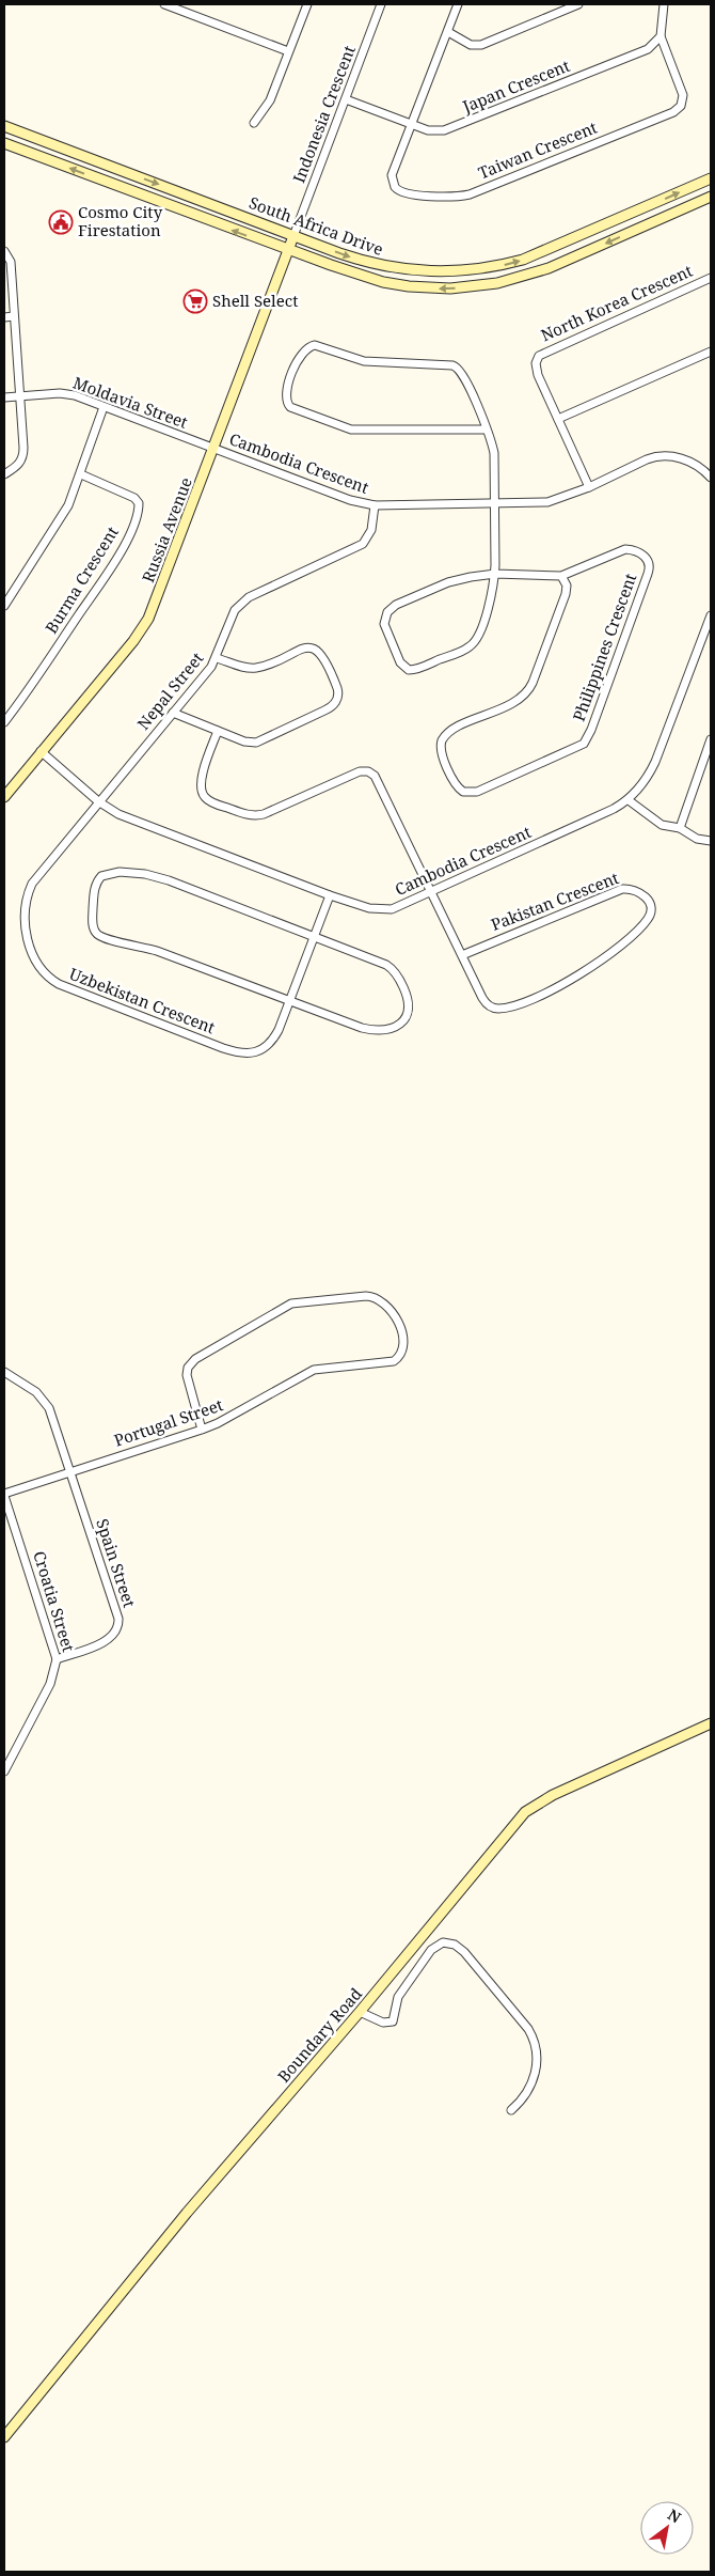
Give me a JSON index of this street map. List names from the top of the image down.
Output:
{
  "streets": {
    "street": [
      "Japan Crescent",
      "Indonesia Crescent",
      "Taiwan Crescent",
      "South Africa Drive",
      "North Korea Crescent",
      "Moldavia Street",
      "Cambodia Crescent",
      "Russia Avenue",
      "Burma Crescent",
      "Philippines Crescent",
      "Nepal Street",
      "Pakistan Crescent",
      "Uzbekistan Crescent",
      "Portugal Street",
      "Spain Street",
      "Croatia Street",
      "Boundary Road"
    ]
  },
  "crossings": [
    ["Japan Crescent", "Indonesia Crescent"],
    ["Japan Crescent", "Taiwan Crescent"],
    ["Indonesia Crescent", "South Africa Drive"],
    ["Indonesia Crescent", "Russia Avenue"],
    ["South Africa Drive", "Russia Avenue"],
    ["North Korea Crescent", "Cambodia Crescent"],
    ["Moldavia Street", "Cambodia Crescent"],
    ["Moldavia Street", "Russia Avenue"],
    ["Cambodia Crescent", "Russia Avenue"],
    ["Cambodia Crescent", "Nepal Street"],
    ["Cambodia Crescent", "Pakistan Crescent"],
    ["Cambodia Crescent", "Uzbekistan Crescent"],
    ["Nepal Street", "Uzbekistan Crescent"],
    ["Portugal Street", "Spain Street"],
    ["Portugal Street", "Croatia Street"],
    ["Spain Street", "Croatia Street"]
  ],
  "places": {
    "public building": ["Cosmo City Firestation"],
    "supermarket": ["Shell Select"]
  },
  "north": "top right"
}
